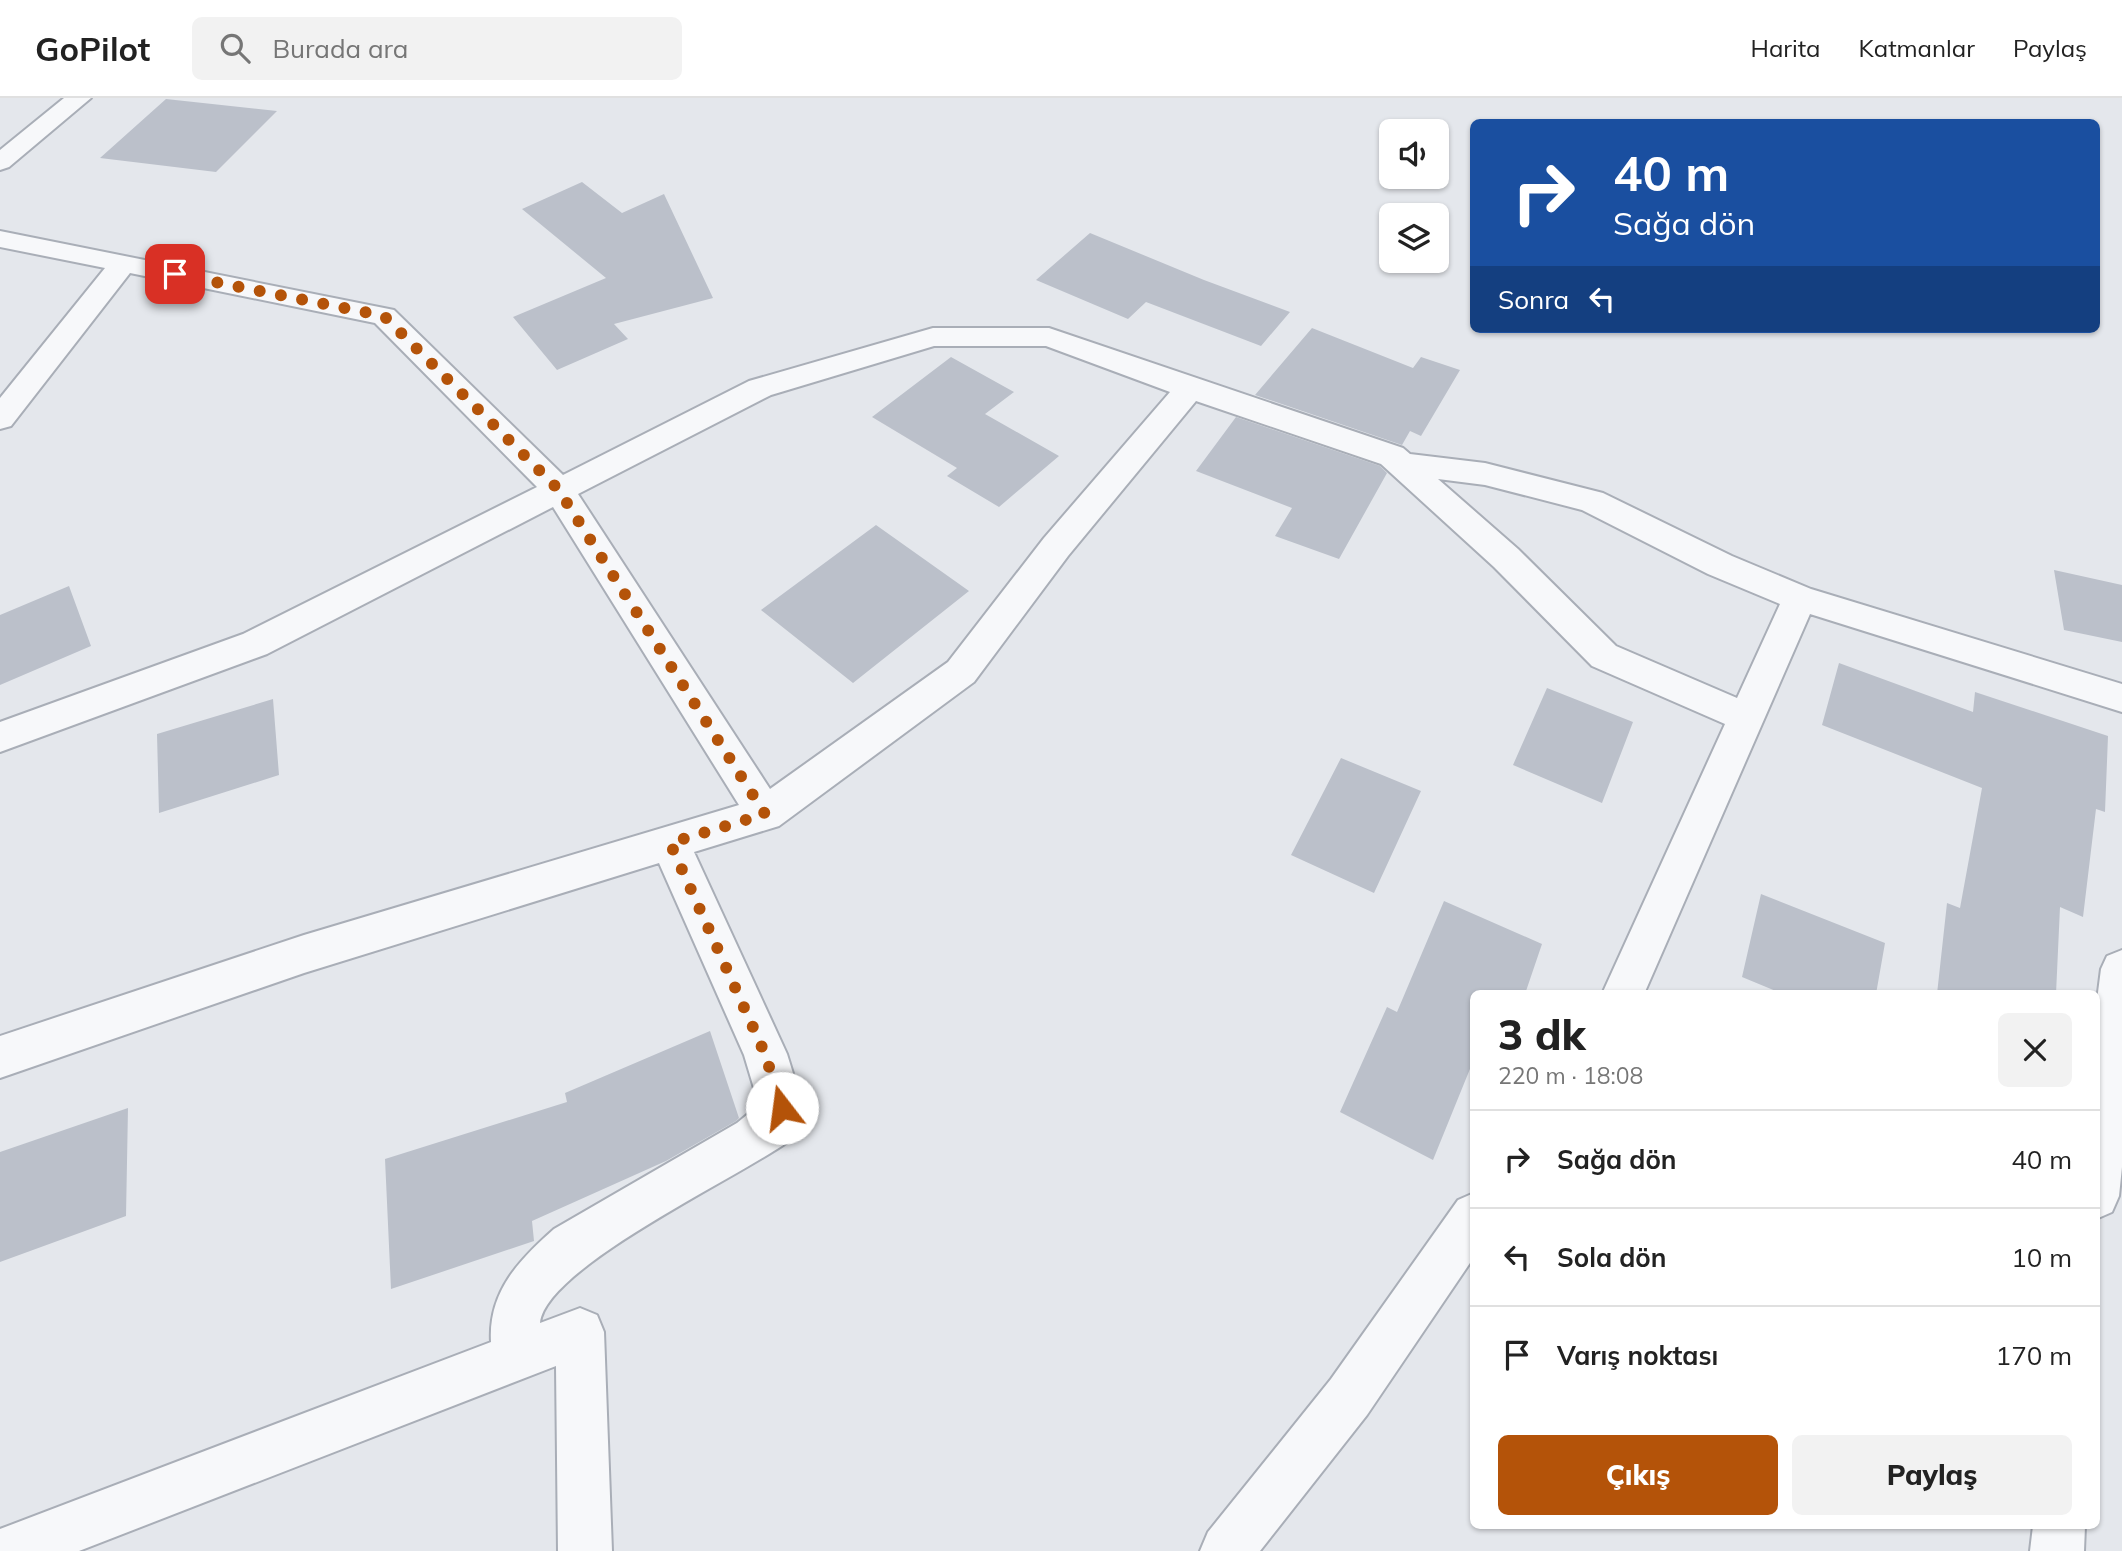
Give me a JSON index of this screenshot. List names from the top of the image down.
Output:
{
  "page": {
    "header": "GoPilot",
    "search": "Burada ara",
    "nav": ["Harita", "Katmanlar", "Paylaş"],
    "turn": ["40 m", "Sağa dön"],
    "then": "Sonra",
    "heading": ["3 dk", "220 m · 18:08"],
    "list": [
      {
        "name": "Sağa dön",
        "value": "40 m"
      },
      {
        "name": "Sola dön",
        "value": "10 m"
      },
      {
        "name": "Varış noktası",
        "value": "170 m"
      }
    ],
    "buttons": ["Çıkış", "Paylaş"]
  }
}
